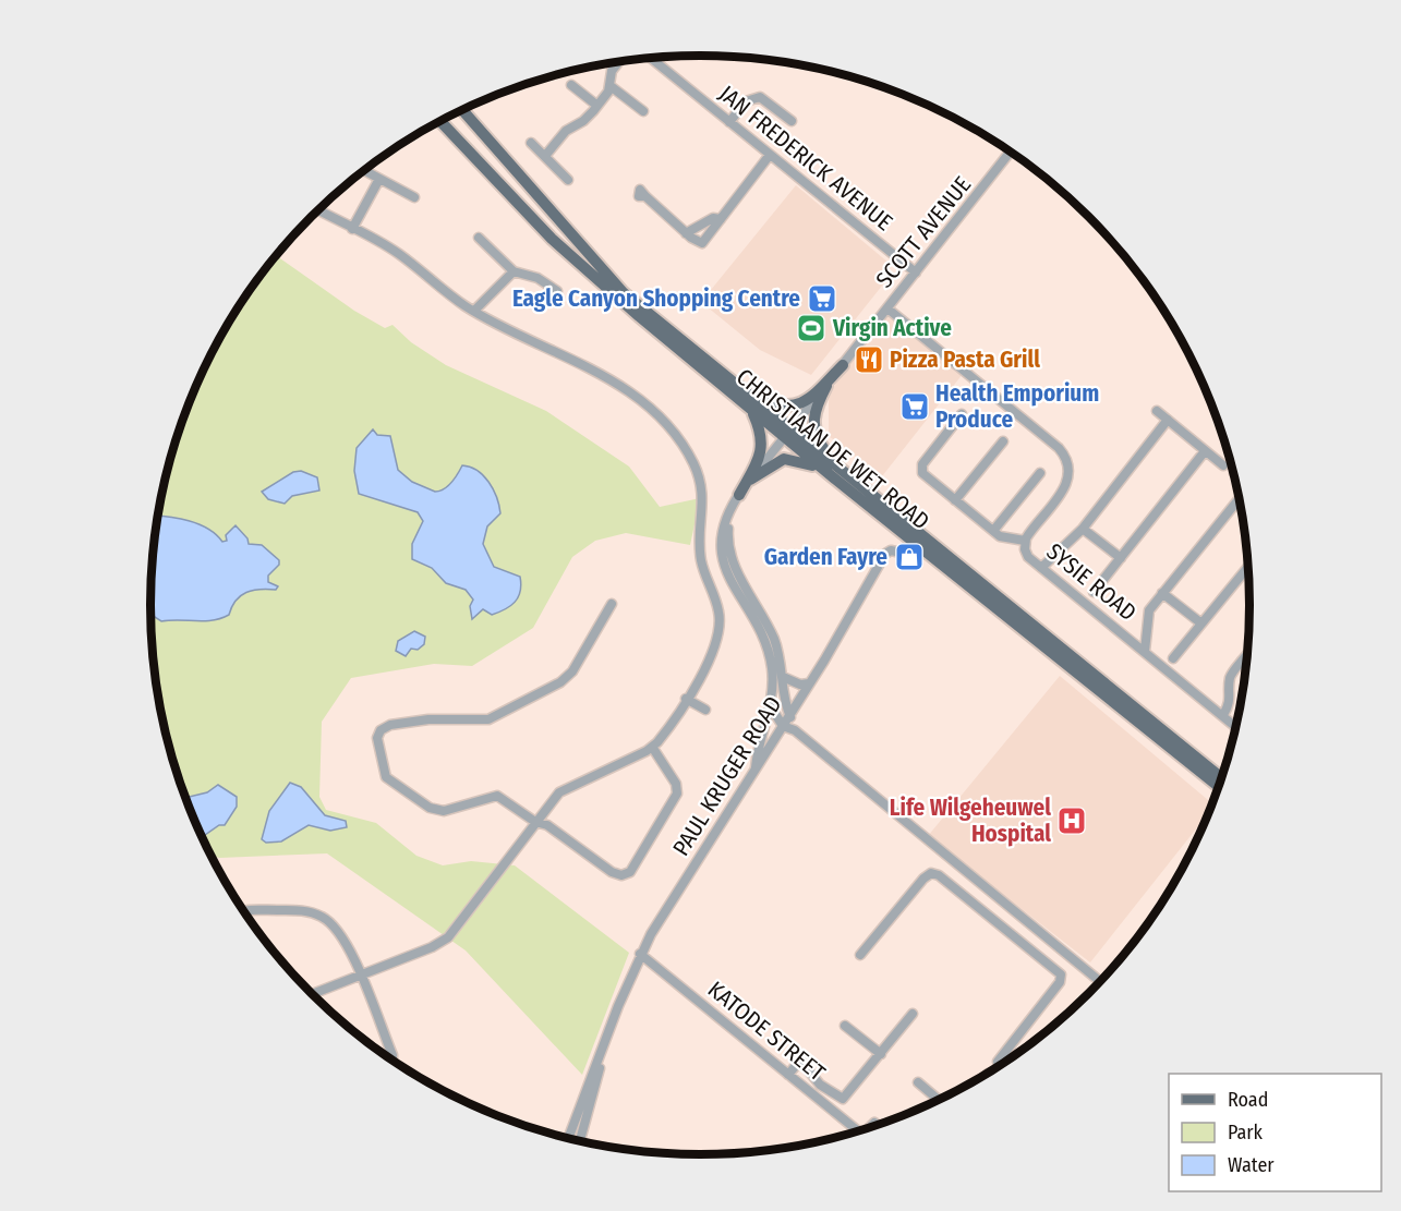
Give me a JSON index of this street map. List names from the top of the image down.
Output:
{
  "streets": {
    "main road": ["CHRISTIAAN DE WET ROAD"],
    "street": [
      "JAN FREDERICK AVENUE",
      "SCOTT AVENUE",
      "SYSIE ROAD",
      "PAUL KRUGER ROAD",
      "KATODE STREET"
    ]
  },
  "crossings": [
    ["JAN FREDERICK AVENUE", "SCOTT AVENUE"],
    ["SCOTT AVENUE", "CHRISTIAAN DE WET ROAD"],
    ["SCOTT AVENUE", "SYSIE ROAD"],
    ["PAUL KRUGER ROAD", "KATODE STREET"]
  ],
  "places": {
    "supermarket": ["Eagle Canyon Shopping Centre", "Health Emporium Produce"],
    "sports": ["Virgin Active"],
    "restaurant": ["Pizza Pasta Grill"],
    "shop": ["Garden Fayre"],
    "hospital": ["Life Wilgeheuwel Hospital"]
  },
  "legend": ["Road", "Park", "Water"]
}
